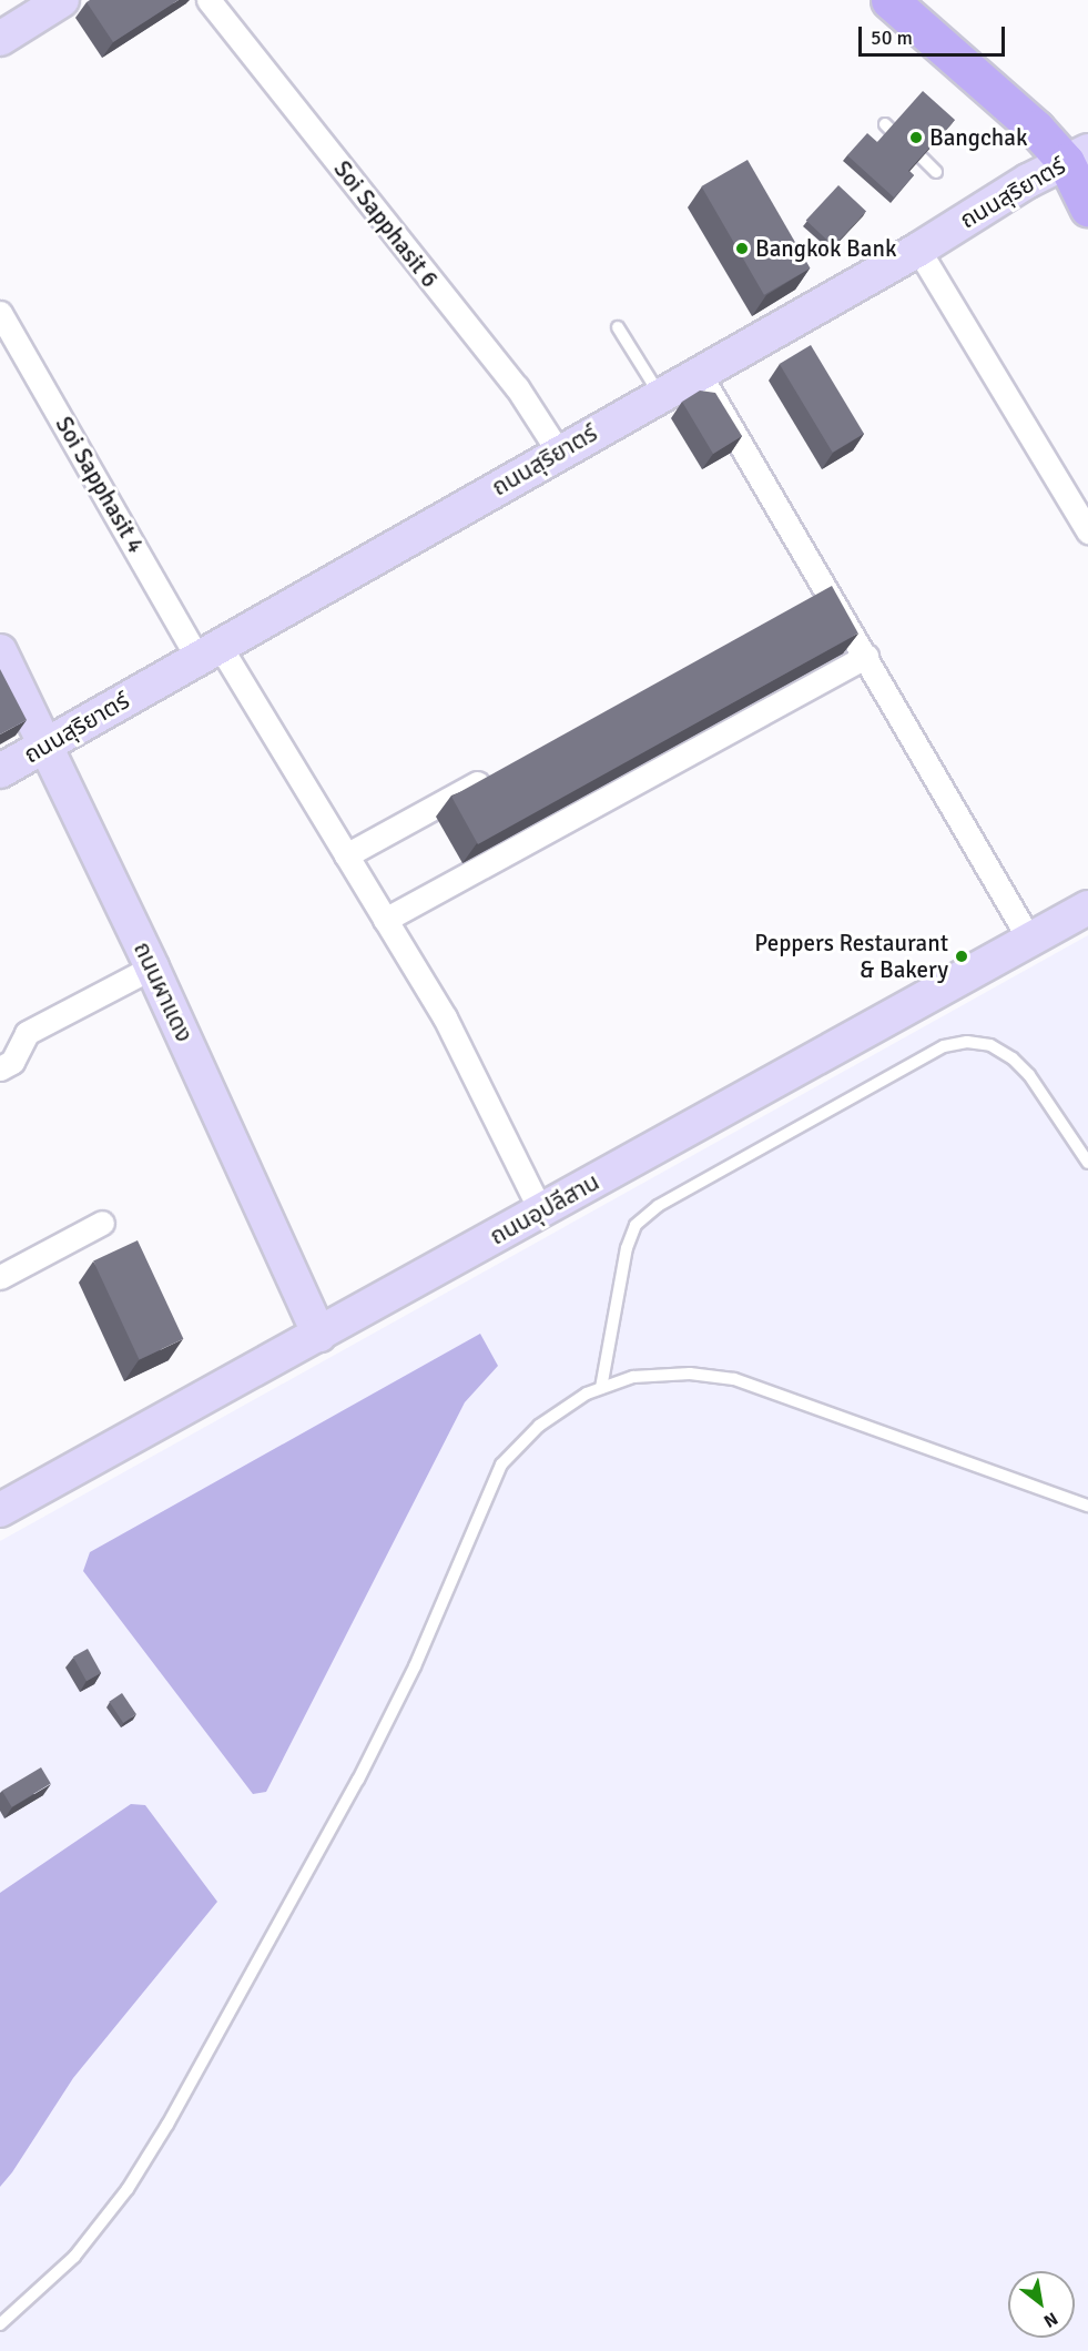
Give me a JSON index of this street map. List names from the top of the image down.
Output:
{
  "streets": {
    "street": [
      "ถนนสุริยาตร์",
      "Soi Sapphasit 6",
      "Soi Sapphasit 4",
      "ถนนผาแดง",
      "ถนนอุปลีสาน"
    ]
  },
  "crossings": [
    ["ถนนสุริยาตร์", "Soi Sapphasit 6"],
    ["ถนนสุริยาตร์", "Soi Sapphasit 4"],
    ["ถนนสุริยาตร์", "ถนนผาแดง"],
    ["Soi Sapphasit 4", "ถนนอุปลีสาน"],
    ["ถนนผาแดง", "ถนนอุปลีสาน"]
  ],
  "places": ["Bangchak", "Bangkok Bank", "Peppers Restaurant & Bakery"],
  "scale_bar": "50 m",
  "north": "bottom right"
}
